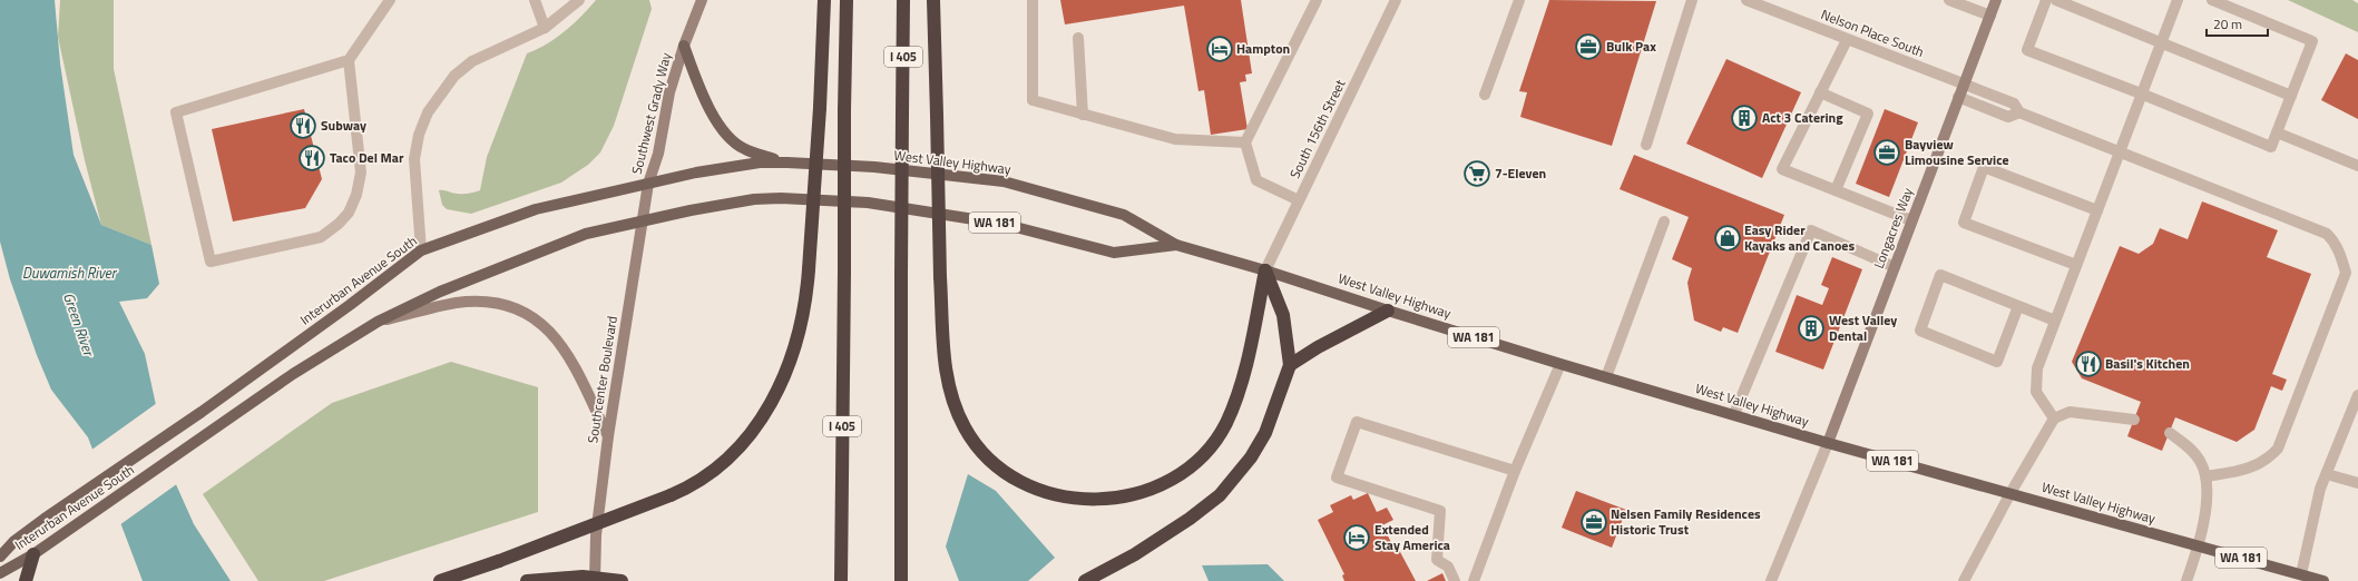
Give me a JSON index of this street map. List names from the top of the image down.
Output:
{
  "streets": {
    "highway": ["I 405"],
    "main road": [
      "Southwest Grady Way",
      "West Valley Highway",
      "WA 181",
      "Longacres Way",
      "Interurban Avenue South",
      "Southcenter Boulevard"
    ],
    "street": ["Nelson Place South", "South 156th Street"]
  },
  "crossings": [
    ["Nelson Place South", "Longacres Way"],
    ["Southwest Grady Way", "Interurban Avenue South"],
    ["Southwest Grady Way", "Southcenter Boulevard"],
    ["South 156th Street", "West Valley Highway"],
    ["West Valley Highway", "Longacres Way"],
    ["West Valley Highway", "Interurban Avenue South"],
    ["Interurban Avenue South", "Southcenter Boulevard"]
  ],
  "water": ["Duwamish River", "Green River"],
  "places": {
    "office": ["Bulk Pax", "Bayview Limousine Service", "Nelsen Family Residences Historic Trust"],
    "hotel": ["Hampton", "Extended Stay America"],
    "building": ["Act 3 Catering", "West Valley Dental"],
    "restaurant": ["Subway", "Taco Del Mar", "Basil's Kitchen"],
    "supermarket": ["7-Eleven"],
    "shop": ["Easy Rider Kayaks and Canoes"]
  },
  "scale_bar": "20 m"
}
